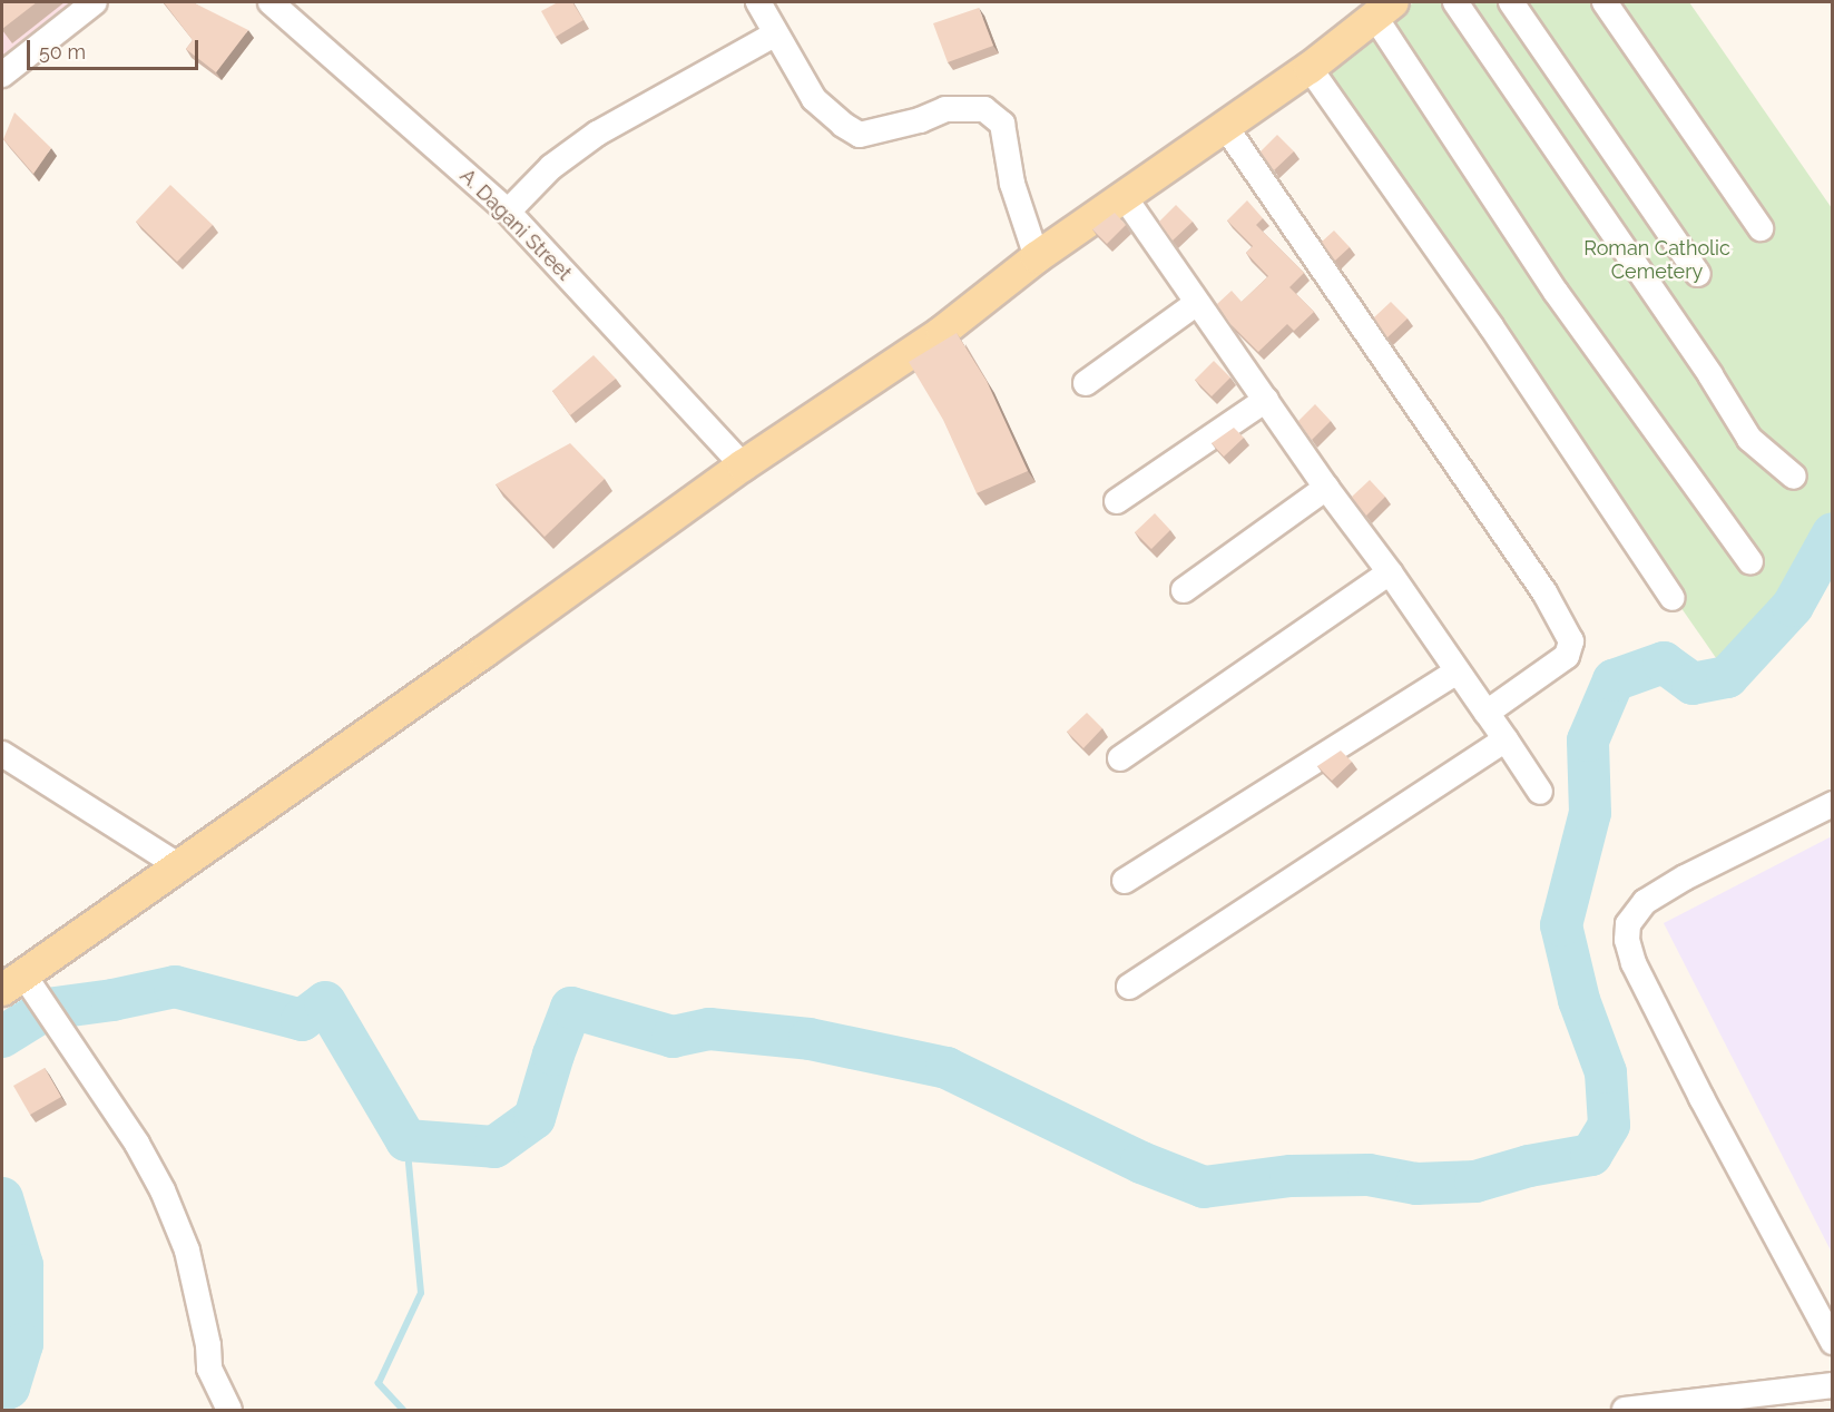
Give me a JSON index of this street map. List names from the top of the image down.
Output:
{
  "streets": {
    "street": ["A. Dagani Street"]
  },
  "parks": ["Roman Catholic Cemetery"],
  "scale_bar": "50 m"
}
